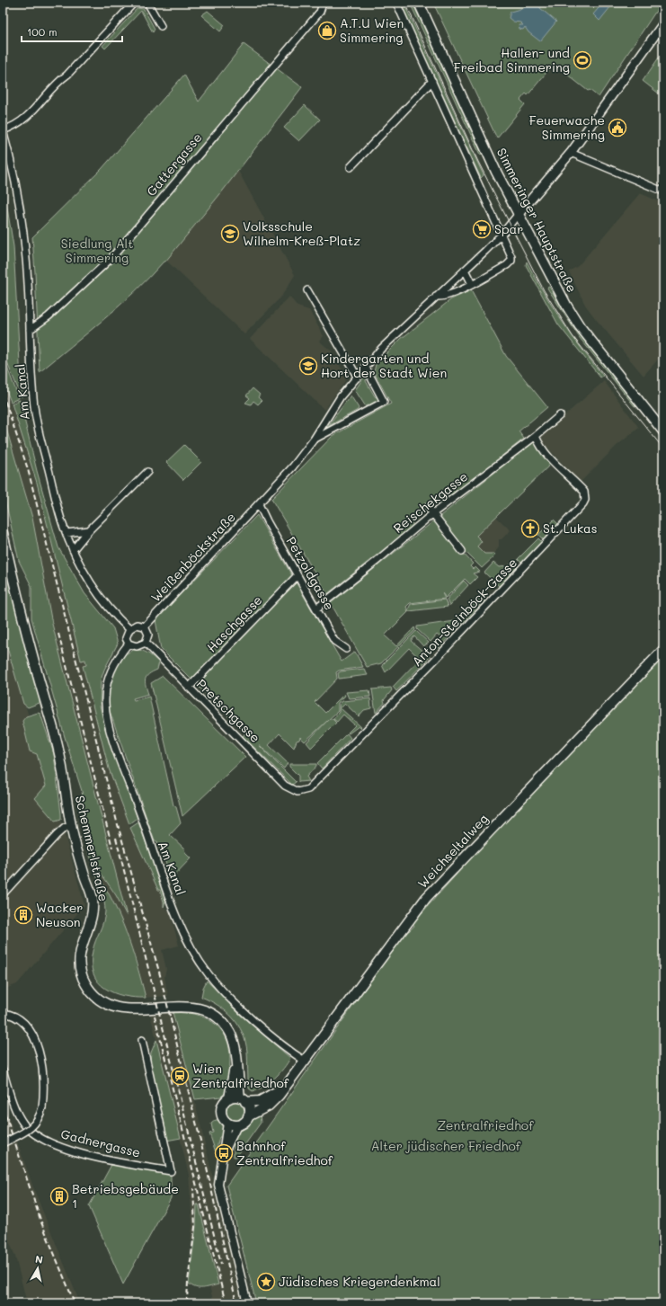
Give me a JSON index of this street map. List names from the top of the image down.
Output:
{
  "streets": {
    "main road": ["Simmeringer Hauptstraße", "Schemmerlstraße", "Weichseltalweg"],
    "street": [
      "Gattergasse",
      "Am Kanal",
      "Reischekgasse",
      "Weißenböckstraße",
      "Petzoldgasse",
      "Anton-Steinböck-Gasse",
      "Haschgasse",
      "Pretschgasse",
      "Gadnergasse"
    ]
  },
  "crossings": [
    ["Gattergasse", "Am Kanal"],
    ["Am Kanal", "Weißenböckstraße"],
    ["Am Kanal", "Pretschgasse"],
    ["Am Kanal", "Weichseltalweg"],
    ["Reischekgasse", "Petzoldgasse"],
    ["Reischekgasse", "Anton-Steinböck-Gasse"],
    ["Weißenböckstraße", "Petzoldgasse"],
    ["Weißenböckstraße", "Pretschgasse"],
    ["Petzoldgasse", "Haschgasse"],
    ["Anton-Steinböck-Gasse", "Pretschgasse"],
    ["Haschgasse", "Pretschgasse"],
    ["Schemmerlstraße", "Weichseltalweg"]
  ],
  "parks": ["Siedlung Alt Simmering", "Zentralfriedhof", "Alter jüdischer Friedhof"],
  "places": {
    "shop": ["A.T.U Wien Simmering"],
    "sports": ["Hallen- und Freibad Simmering"],
    "public building": ["Feuerwache Simmering"],
    "supermarket": ["Spar"],
    "school or university": ["Volksschule Wilhelm-Kreß-Platz", "Kindergarten und Hort der Stadt Wien"],
    "church": ["St. Lukas"],
    "building": ["Wacker Neuson", "Betriebsgebäude 1"],
    "station": ["Wien Zentralfriedhof"],
    "bus stop": ["Bahnhof Zentralfriedhof"],
    "place": ["Jüdisches Kriegerdenkmal"]
  },
  "scale_bar": "100 m",
  "north": "top"
}
